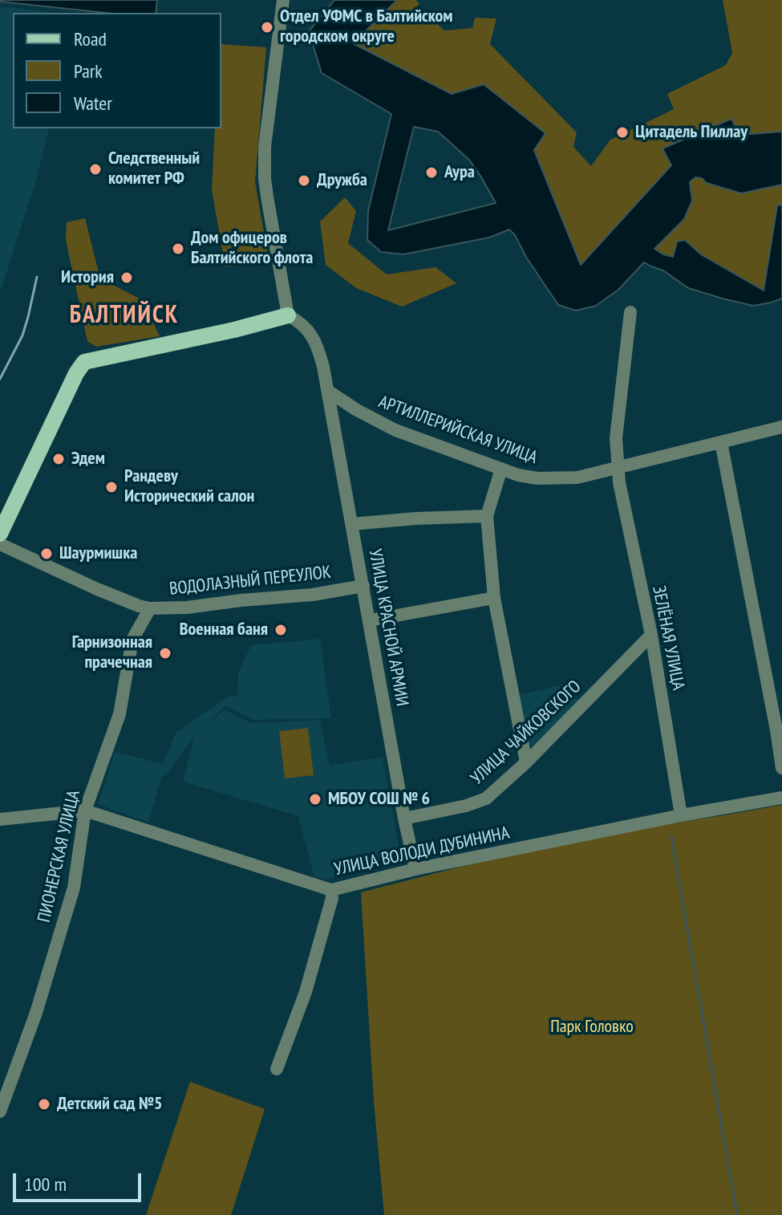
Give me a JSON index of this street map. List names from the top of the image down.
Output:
{
  "streets": {
    "street": [
      "АРТИЛЛЕРИЙСКАЯ УЛИЦА",
      "ВОДОЛАЗНЫЙ ПЕРЕУЛОК",
      "УЛИЦА КРАСНОЙ АРМИИ",
      "ЗЕЛЁНАЯ УЛИЦА",
      "УЛИЦА ЧАЙКОВСКОГО",
      "УЛИЦА ВОЛОДИ ДУБИНИНА",
      "ПИОНЕРСКАЯ УЛИЦА"
    ]
  },
  "crossings": [
    ["АРТИЛЛЕРИЙСКАЯ УЛИЦА", "УЛИЦА КРАСНОЙ АРМИИ"],
    ["АРТИЛЛЕРИЙСКАЯ УЛИЦА", "ЗЕЛЁНАЯ УЛИЦА"],
    ["ВОДОЛАЗНЫЙ ПЕРЕУЛОК", "УЛИЦА КРАСНОЙ АРМИИ"],
    ["ВОДОЛАЗНЫЙ ПЕРЕУЛОК", "ПИОНЕРСКАЯ УЛИЦА"],
    ["УЛИЦА КРАСНОЙ АРМИИ", "УЛИЦА ЧАЙКОВСКОГО"],
    ["УЛИЦА КРАСНОЙ АРМИИ", "УЛИЦА ВОЛОДИ ДУБИНИНА"],
    ["ЗЕЛЁНАЯ УЛИЦА", "УЛИЦА ЧАЙКОВСКОГО"],
    ["ЗЕЛЁНАЯ УЛИЦА", "УЛИЦА ВОЛОДИ ДУБИНИНА"],
    ["УЛИЦА ВОЛОДИ ДУБИНИНА", "ПИОНЕРСКАЯ УЛИЦА"]
  ],
  "districts": ["БАЛТИЙСК"],
  "parks": ["Парк Головко"],
  "places": [
    "Отдел УФМС в Балтийском городском округе",
    "Цитадель Пиллау",
    "Следственный комитет РФ",
    "Аура",
    "Дружба",
    "Дом офицеров Балтийского флота",
    "История",
    "Эдем",
    "Рандеву Исторический салон",
    "Шаурмишка",
    "Военная баня",
    "Гарнизонная прачечная",
    "МБОУ СОШ № 6",
    "Детский сад №5"
  ],
  "legend": ["Road", "Park", "Water"],
  "scale_bar": "100 m"
}
